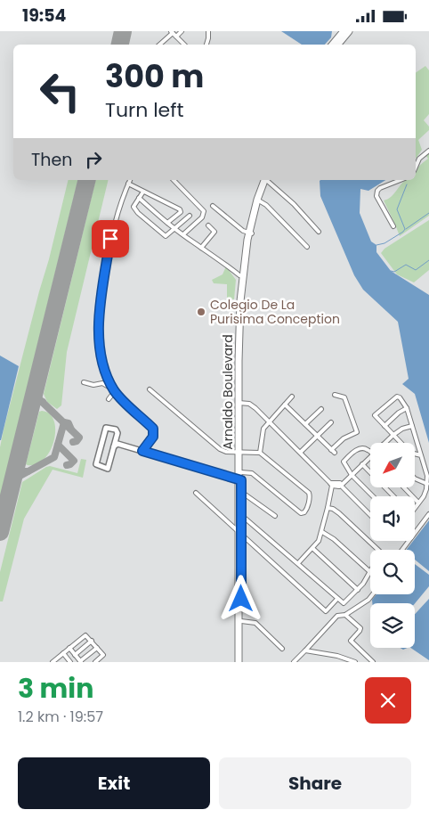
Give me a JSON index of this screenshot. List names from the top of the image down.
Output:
{
  "streets": {
    "highway": ["Arnaldo Boulevard"]
  },
  "places": ["Colegio De La Purisima Conception"],
  "north": "bottom left",
  "page": {
    "status": "19:54",
    "turn": ["300 m", "Turn left"],
    "then": "Then",
    "heading": ["3 min", "1.2 km · 19:57"],
    "buttons": ["Exit", "Share"]
  }
}
